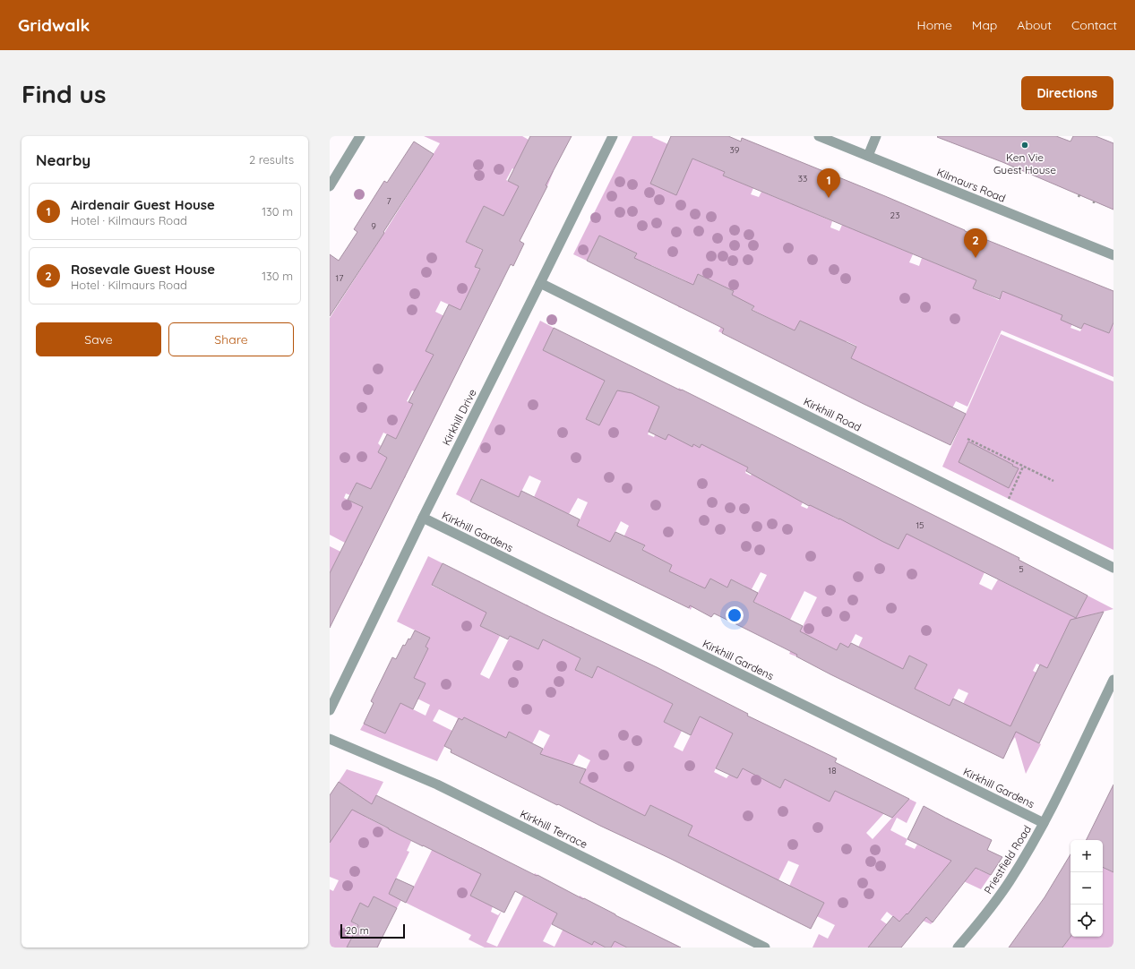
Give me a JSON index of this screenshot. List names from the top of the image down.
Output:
{
  "streets": {
    "street": [
      "Kilmaurs Road",
      "Kirkhill Road",
      "Kirkhill Drive",
      "Kirkhill Gardens",
      "Kirkhill Terrace",
      "Priestfield Road"
    ]
  },
  "crossings": [
    ["Kirkhill Road", "Kirkhill Drive"],
    ["Kirkhill Drive", "Kirkhill Gardens"],
    ["Kirkhill Gardens", "Priestfield Road"]
  ],
  "places": ["Ken Vie Guest House"],
  "house_numbers": [
    "39",
    "33",
    "7",
    "23",
    "9",
    "17",
    "15",
    "5",
    "18"
  ],
  "scale_bar": "20 m",
  "page": {
    "header": "Gridwalk",
    "nav": [
      "Home",
      "Map",
      "About",
      "Contact"
    ],
    "buttons": [
      "Directions",
      ["Save", "Share"]
    ],
    "title": "Find us",
    "heading": ["Nearby", "2 results"],
    "pins": ["1", "2"],
    "list": [
      {
        "mark": "1",
        "name": "Airdenair Guest House",
        "note": "Hotel · Kilmaurs Road",
        "value": "130 m"
      },
      {
        "mark": "2",
        "name": "Rosevale Guest House",
        "note": "Hotel · Kilmaurs Road",
        "value": "130 m"
      }
    ],
    "map_buttons": ["+", "−"],
    "scale": "20 m"
  }
}
